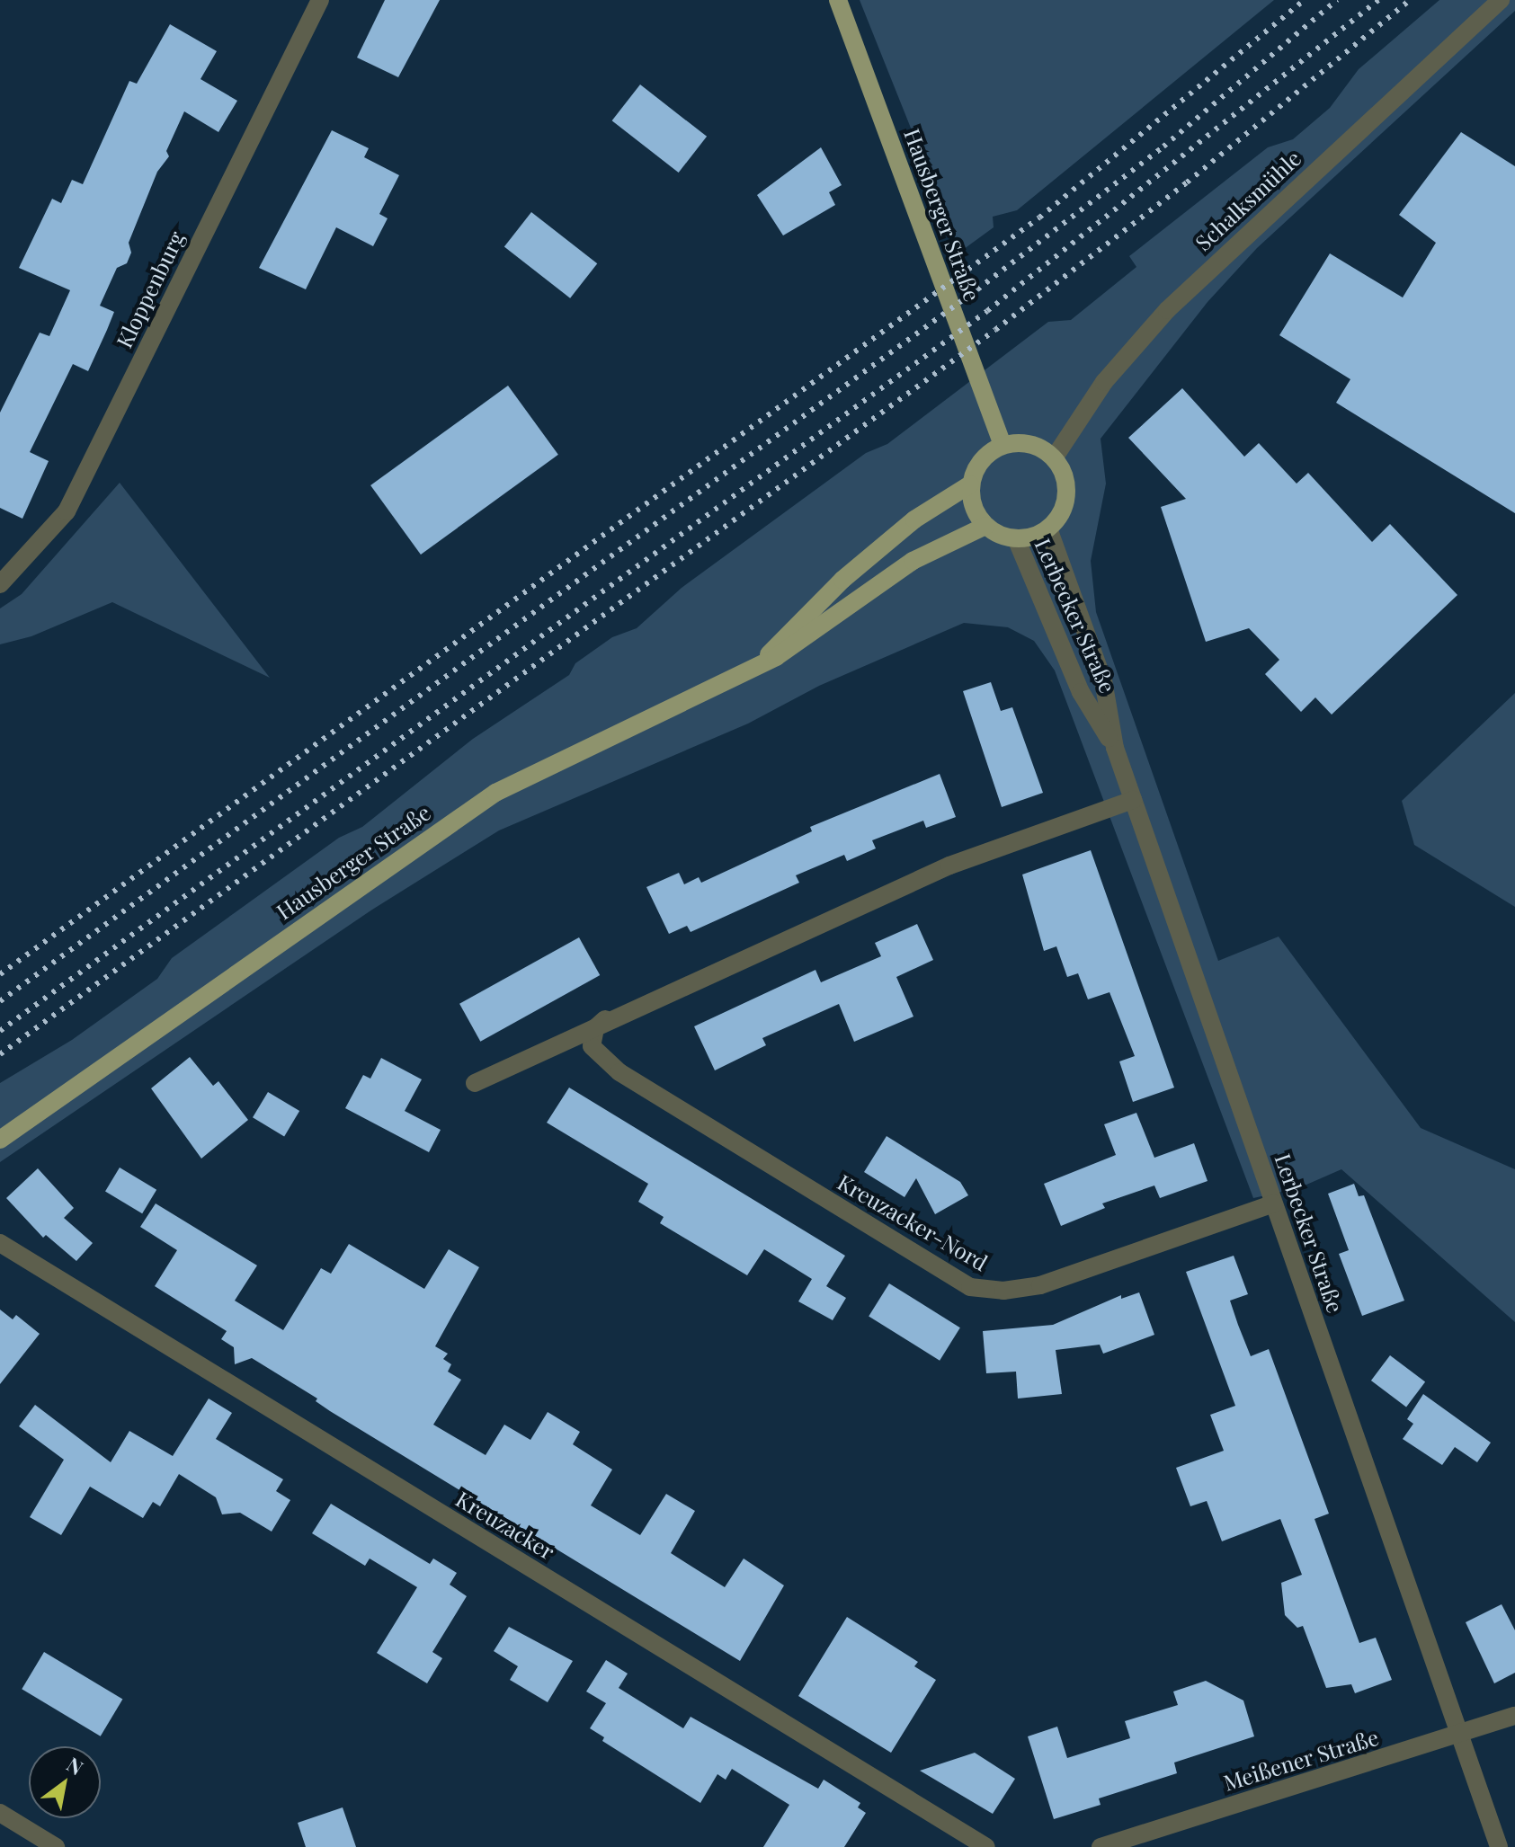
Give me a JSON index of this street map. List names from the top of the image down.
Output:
{
  "streets": {
    "main road": ["Hausberger Straße"],
    "street": [
      "Schalksmühle",
      "Kloppenburg",
      "Lerbecker Straße",
      "Kreuzacker-Nord",
      "Kreuzacker",
      "Meißener Straße"
    ]
  },
  "crossings": [
    ["Schalksmühle", "Hausberger Straße"],
    ["Schalksmühle", "Lerbecker Straße"],
    ["Hausberger Straße", "Lerbecker Straße"],
    ["Lerbecker Straße", "Kreuzacker-Nord"],
    ["Lerbecker Straße", "Meißener Straße"]
  ],
  "north": "top right"
}
